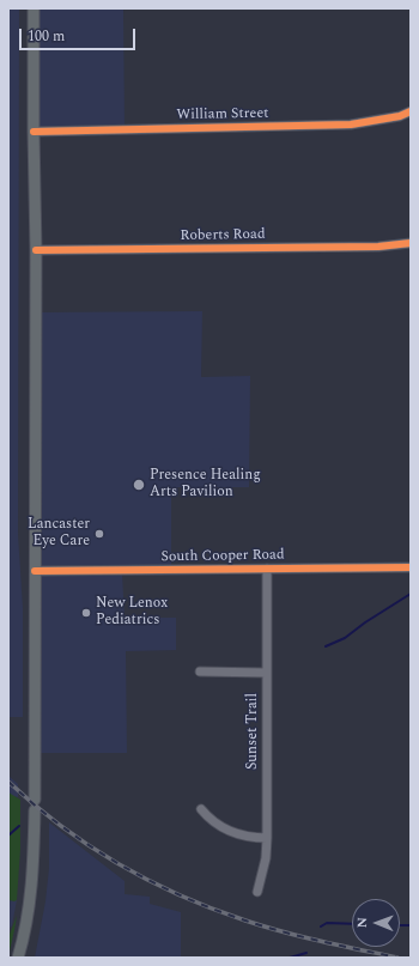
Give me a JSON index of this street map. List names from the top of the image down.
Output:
{
  "streets": {
    "street": [
      "William Street",
      "Roberts Road",
      "South Cooper Road",
      "Sunset Trail"
    ]
  },
  "crossings": [
    ["South Cooper Road", "Sunset Trail"]
  ],
  "places": ["Presence Healing Arts Pavilion", "Lancaster Eye Care", "New Lenox Pediatrics"],
  "scale_bar": "100 m",
  "north": "left"
}
